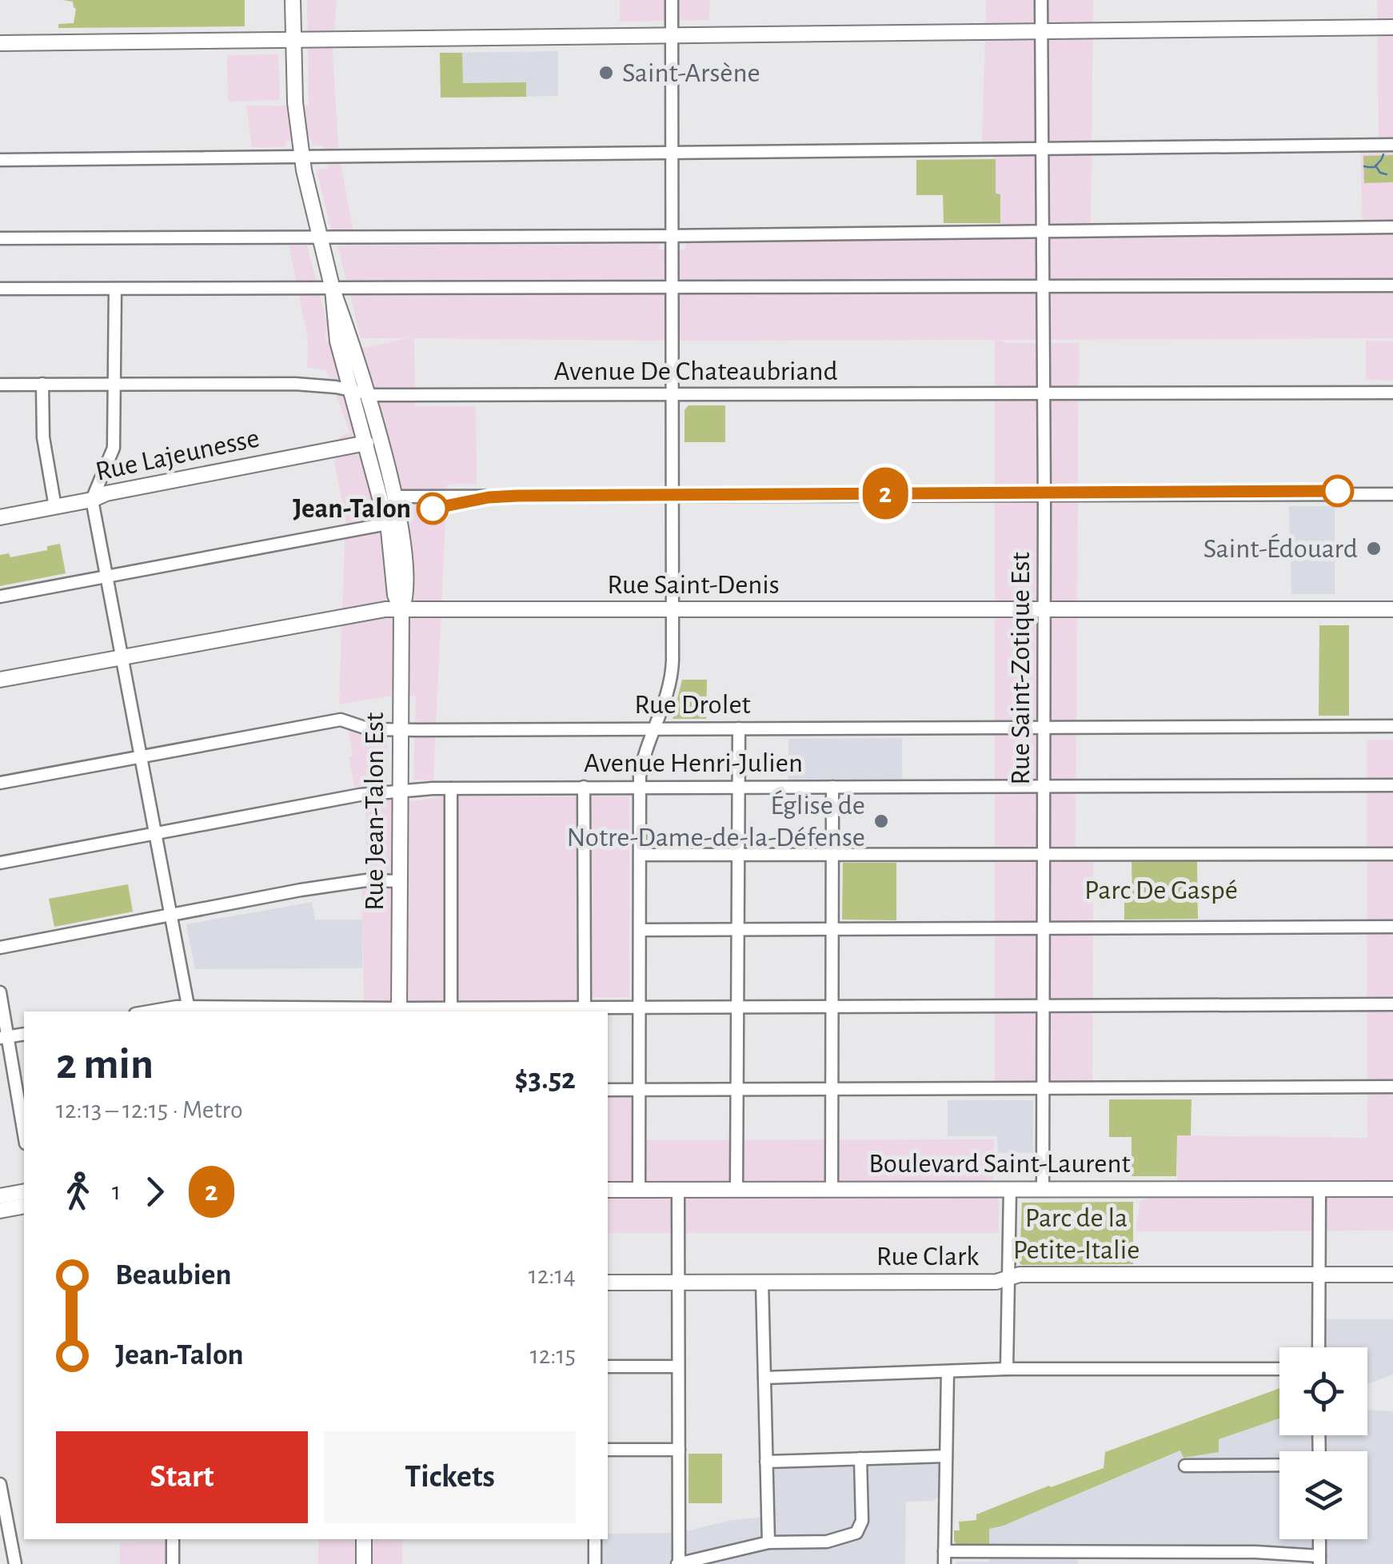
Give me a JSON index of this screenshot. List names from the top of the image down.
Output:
{
  "streets": {
    "main road": [
      "Rue Lajeunesse",
      "Rue Saint-Denis",
      "Rue Jean-Talon Est",
      "Boulevard Saint-Laurent",
      "Rue Clark"
    ],
    "street": [
      "Avenue De Chateaubriand",
      "Rue Saint-Zotique Est",
      "Rue Drolet",
      "Avenue Henri-Julien"
    ]
  },
  "crossings": [
    ["Avenue De Chateaubriand", "Rue Saint-Zotique Est"],
    ["Avenue De Chateaubriand", "Rue Jean-Talon Est"],
    ["Rue Lajeunesse", "Rue Jean-Talon Est"],
    ["Rue Saint-Denis", "Rue Saint-Zotique Est"],
    ["Rue Saint-Denis", "Rue Jean-Talon Est"],
    ["Rue Saint-Zotique Est", "Rue Drolet"],
    ["Rue Saint-Zotique Est", "Avenue Henri-Julien"],
    ["Rue Saint-Zotique Est", "Boulevard Saint-Laurent"],
    ["Rue Drolet", "Rue Jean-Talon Est"],
    ["Avenue Henri-Julien", "Rue Jean-Talon Est"]
  ],
  "parks": ["Parc De Gaspé", "Parc de la Petite-Italie"],
  "places": [
    "Saint-Arsène",
    "Jean-Talon",
    "Saint-Édouard",
    "Église de Notre-Dame-de-la-Défense"
  ],
  "lines": ["metro line 2"],
  "page": {
    "on_map": "2",
    "heading": ["2 min", "12:13 – 12:15 · Metro", "$3.52"],
    "legs": ["1", "2"],
    "list": [
      {
        "name": "Beaubien",
        "value": "12:14"
      },
      {
        "name": "Jean-Talon",
        "value": "12:15"
      }
    ],
    "buttons": ["Start", "Tickets"]
  }
}
